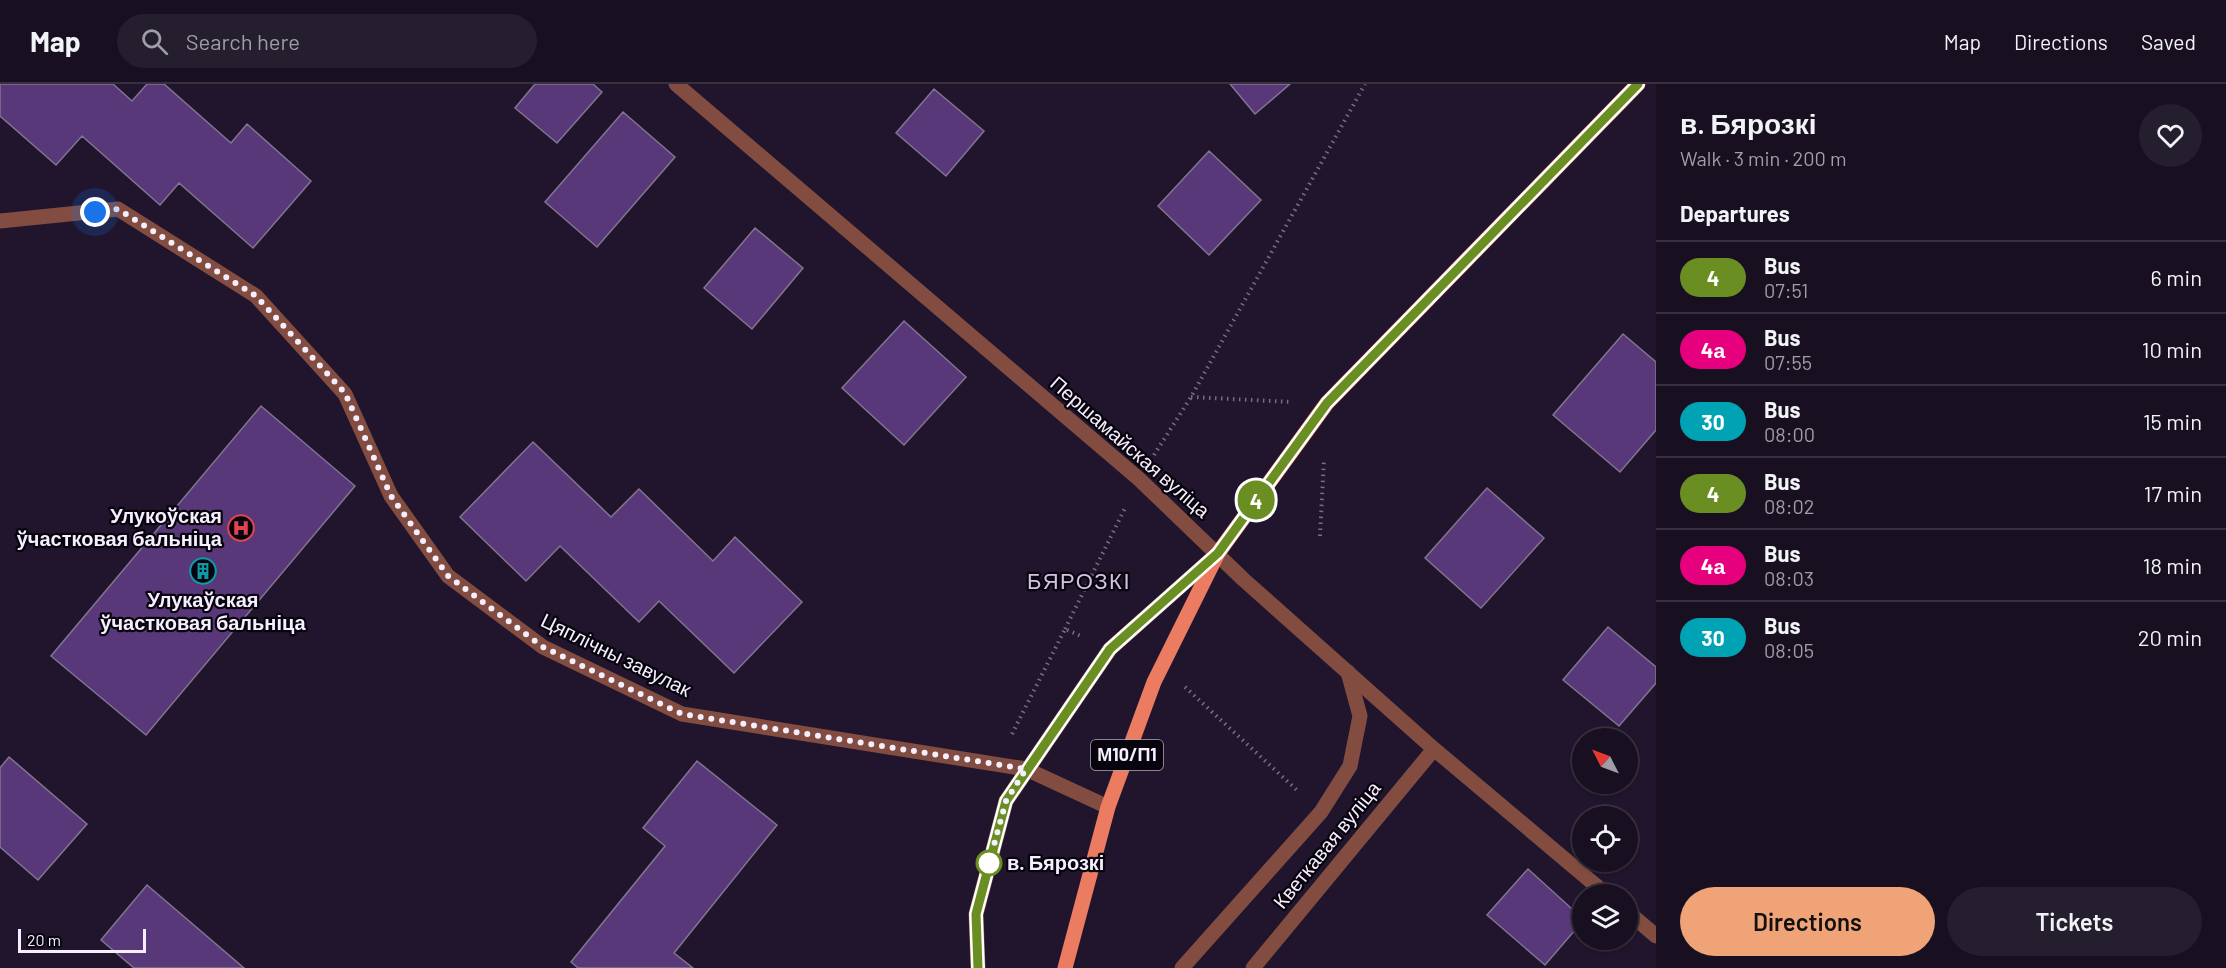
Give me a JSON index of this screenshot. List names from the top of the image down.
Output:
{
  "streets": {
    "main road": ["М10/П1"],
    "street": ["Першамайская вуліца", "Цяплічны завулак", "Кветкавая вуліца"]
  },
  "crossings": [
    ["Першамайская вуліца", "М10/П1"],
    ["Першамайская вуліца", "Кветкавая вуліца"],
    ["Цяплічны завулак", "М10/П1"]
  ],
  "districts": ["БЯРОЗКІ"],
  "places": {
    "hospital": ["Улукоўская ўчастковая бальніца"],
    "building": ["Улукаўская ўчастковая бальніца"],
    "other": ["в. Бярозкі"]
  },
  "lines": ["bus line 4"],
  "scale_bar": "20 m",
  "north": "top left",
  "page": {
    "header": "Map",
    "search": "Search here",
    "nav": ["Map", "Directions", "Saved"],
    "on_map": "4",
    "heading": [
      ["в. Бярозкі", "Walk · 3 min · 200 m"],
      "Departures"
    ],
    "list": [
      {
        "mark": "4",
        "name": "Bus",
        "note": "07:51",
        "value": "6 min"
      },
      {
        "mark": "4а",
        "name": "Bus",
        "note": "07:55",
        "value": "10 min"
      },
      {
        "mark": "30",
        "name": "Bus",
        "note": "08:00",
        "value": "15 min"
      },
      {
        "mark": "4",
        "name": "Bus",
        "note": "08:02",
        "value": "17 min"
      },
      {
        "mark": "4а",
        "name": "Bus",
        "note": "08:03",
        "value": "18 min"
      },
      {
        "mark": "30",
        "name": "Bus",
        "note": "08:05",
        "value": "20 min"
      }
    ],
    "buttons": ["Directions", "Tickets"],
    "scale": "20 m"
  }
}
